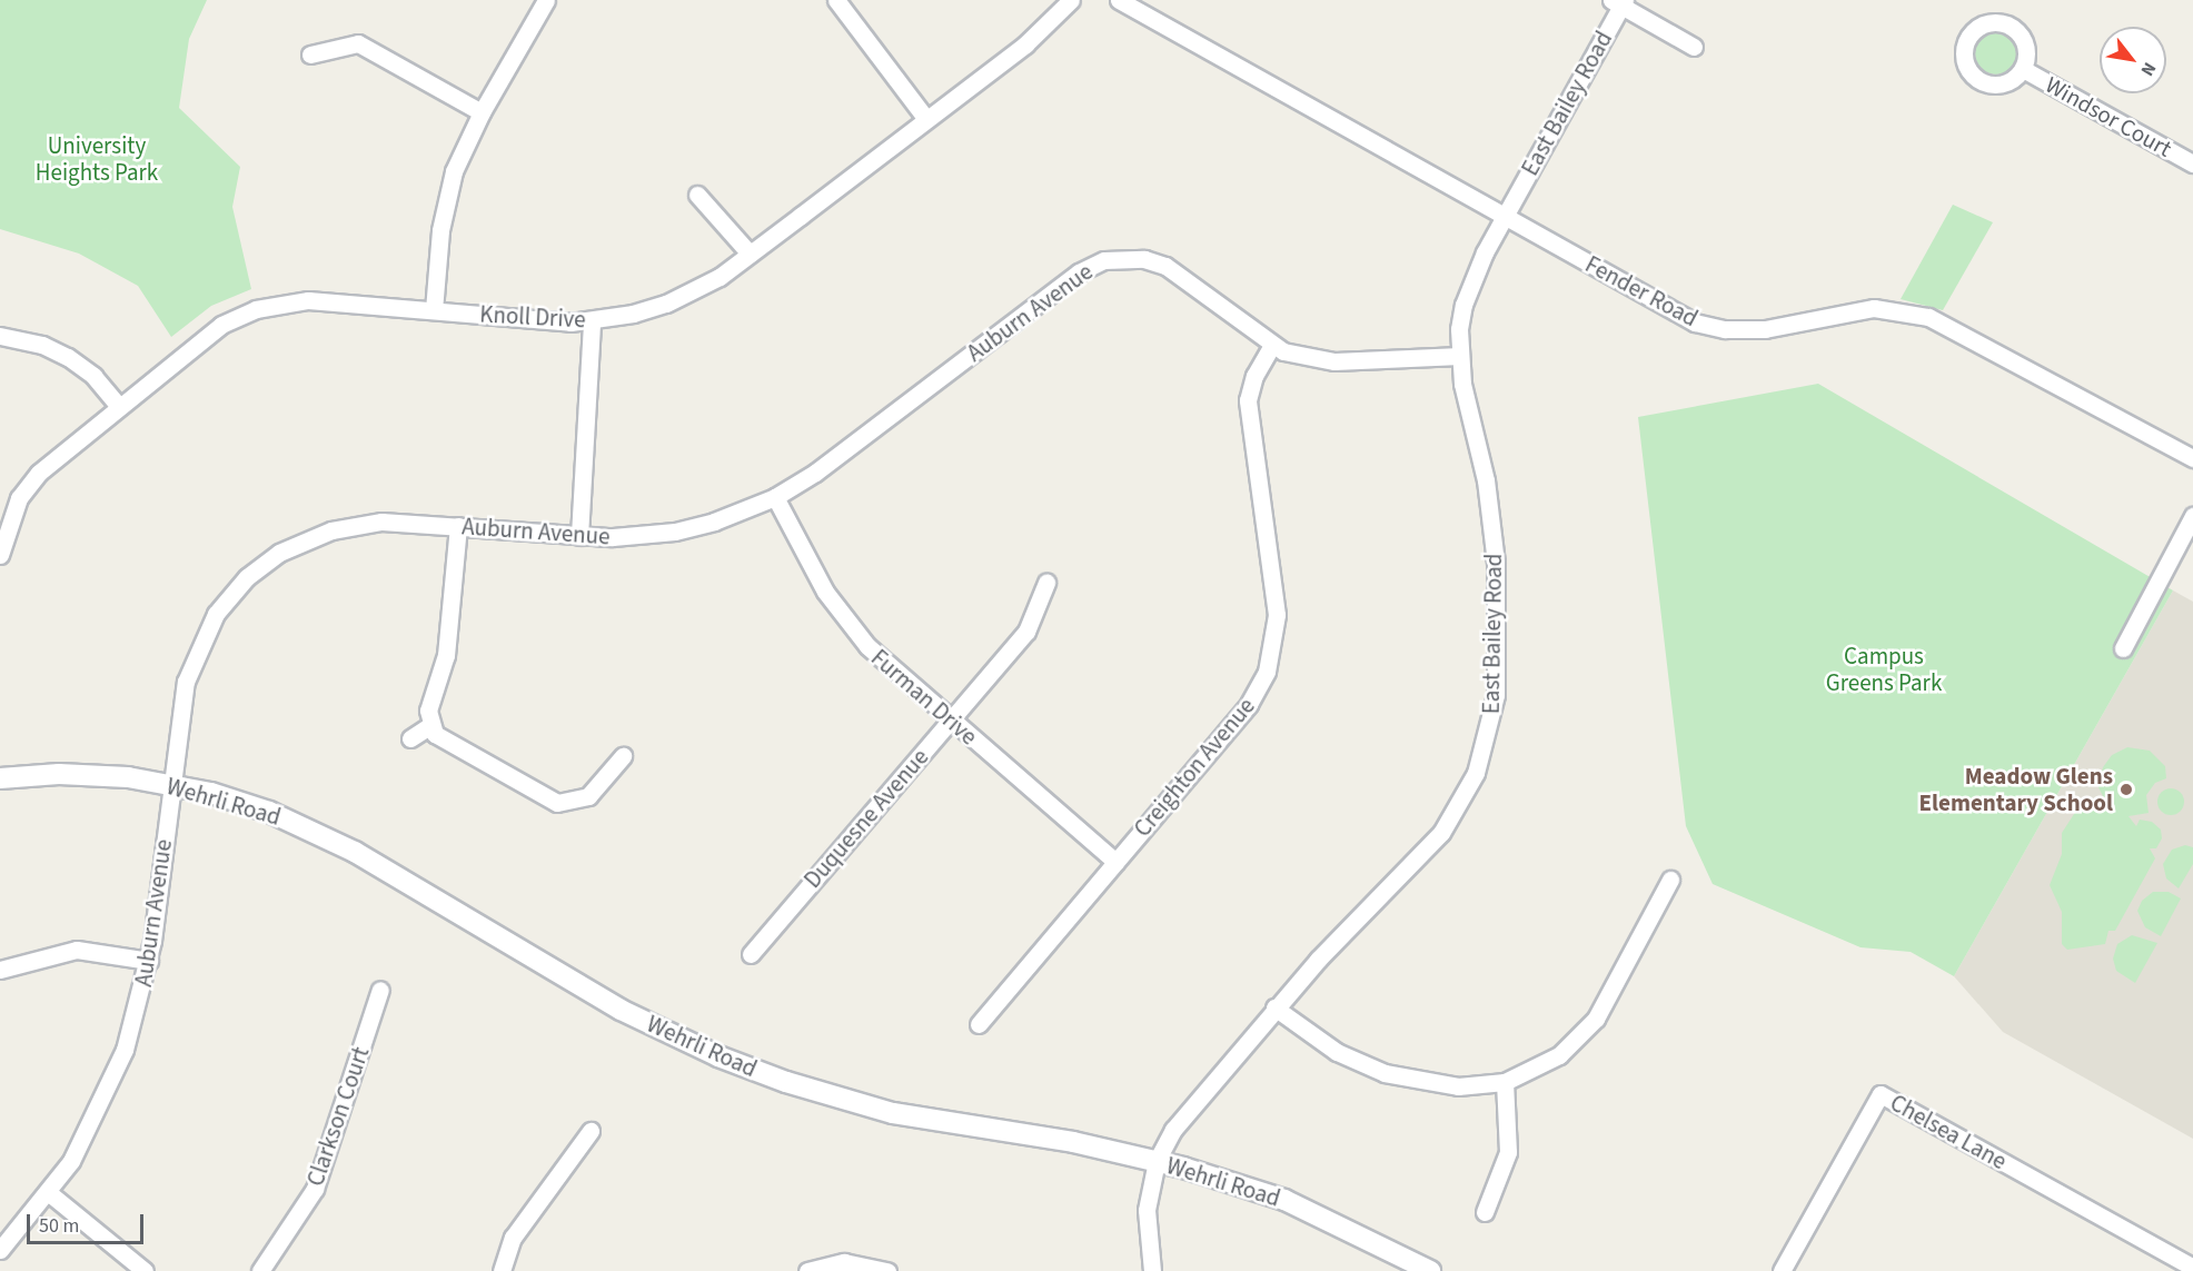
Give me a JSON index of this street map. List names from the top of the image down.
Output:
{
  "streets": {
    "street": [
      "East Bailey Road",
      "Windsor Court",
      "Fender Road",
      "Auburn Avenue",
      "Knoll Drive",
      "Furman Drive",
      "Creighton Avenue",
      "Wehrli Road",
      "Duquesne Avenue",
      "Clarkson Court",
      "Chelsea Lane"
    ]
  },
  "crossings": [
    ["East Bailey Road", "Fender Road"],
    ["East Bailey Road", "Auburn Avenue"],
    ["East Bailey Road", "Wehrli Road"],
    ["Auburn Avenue", "Furman Drive"],
    ["Auburn Avenue", "Creighton Avenue"],
    ["Auburn Avenue", "Wehrli Road"],
    ["Furman Drive", "Creighton Avenue"],
    ["Furman Drive", "Duquesne Avenue"]
  ],
  "parks": ["University Heights Park", "Campus Greens Park"],
  "places": ["Meadow Glens Elementary School"],
  "scale_bar": "50 m",
  "north": "bottom right"
}
